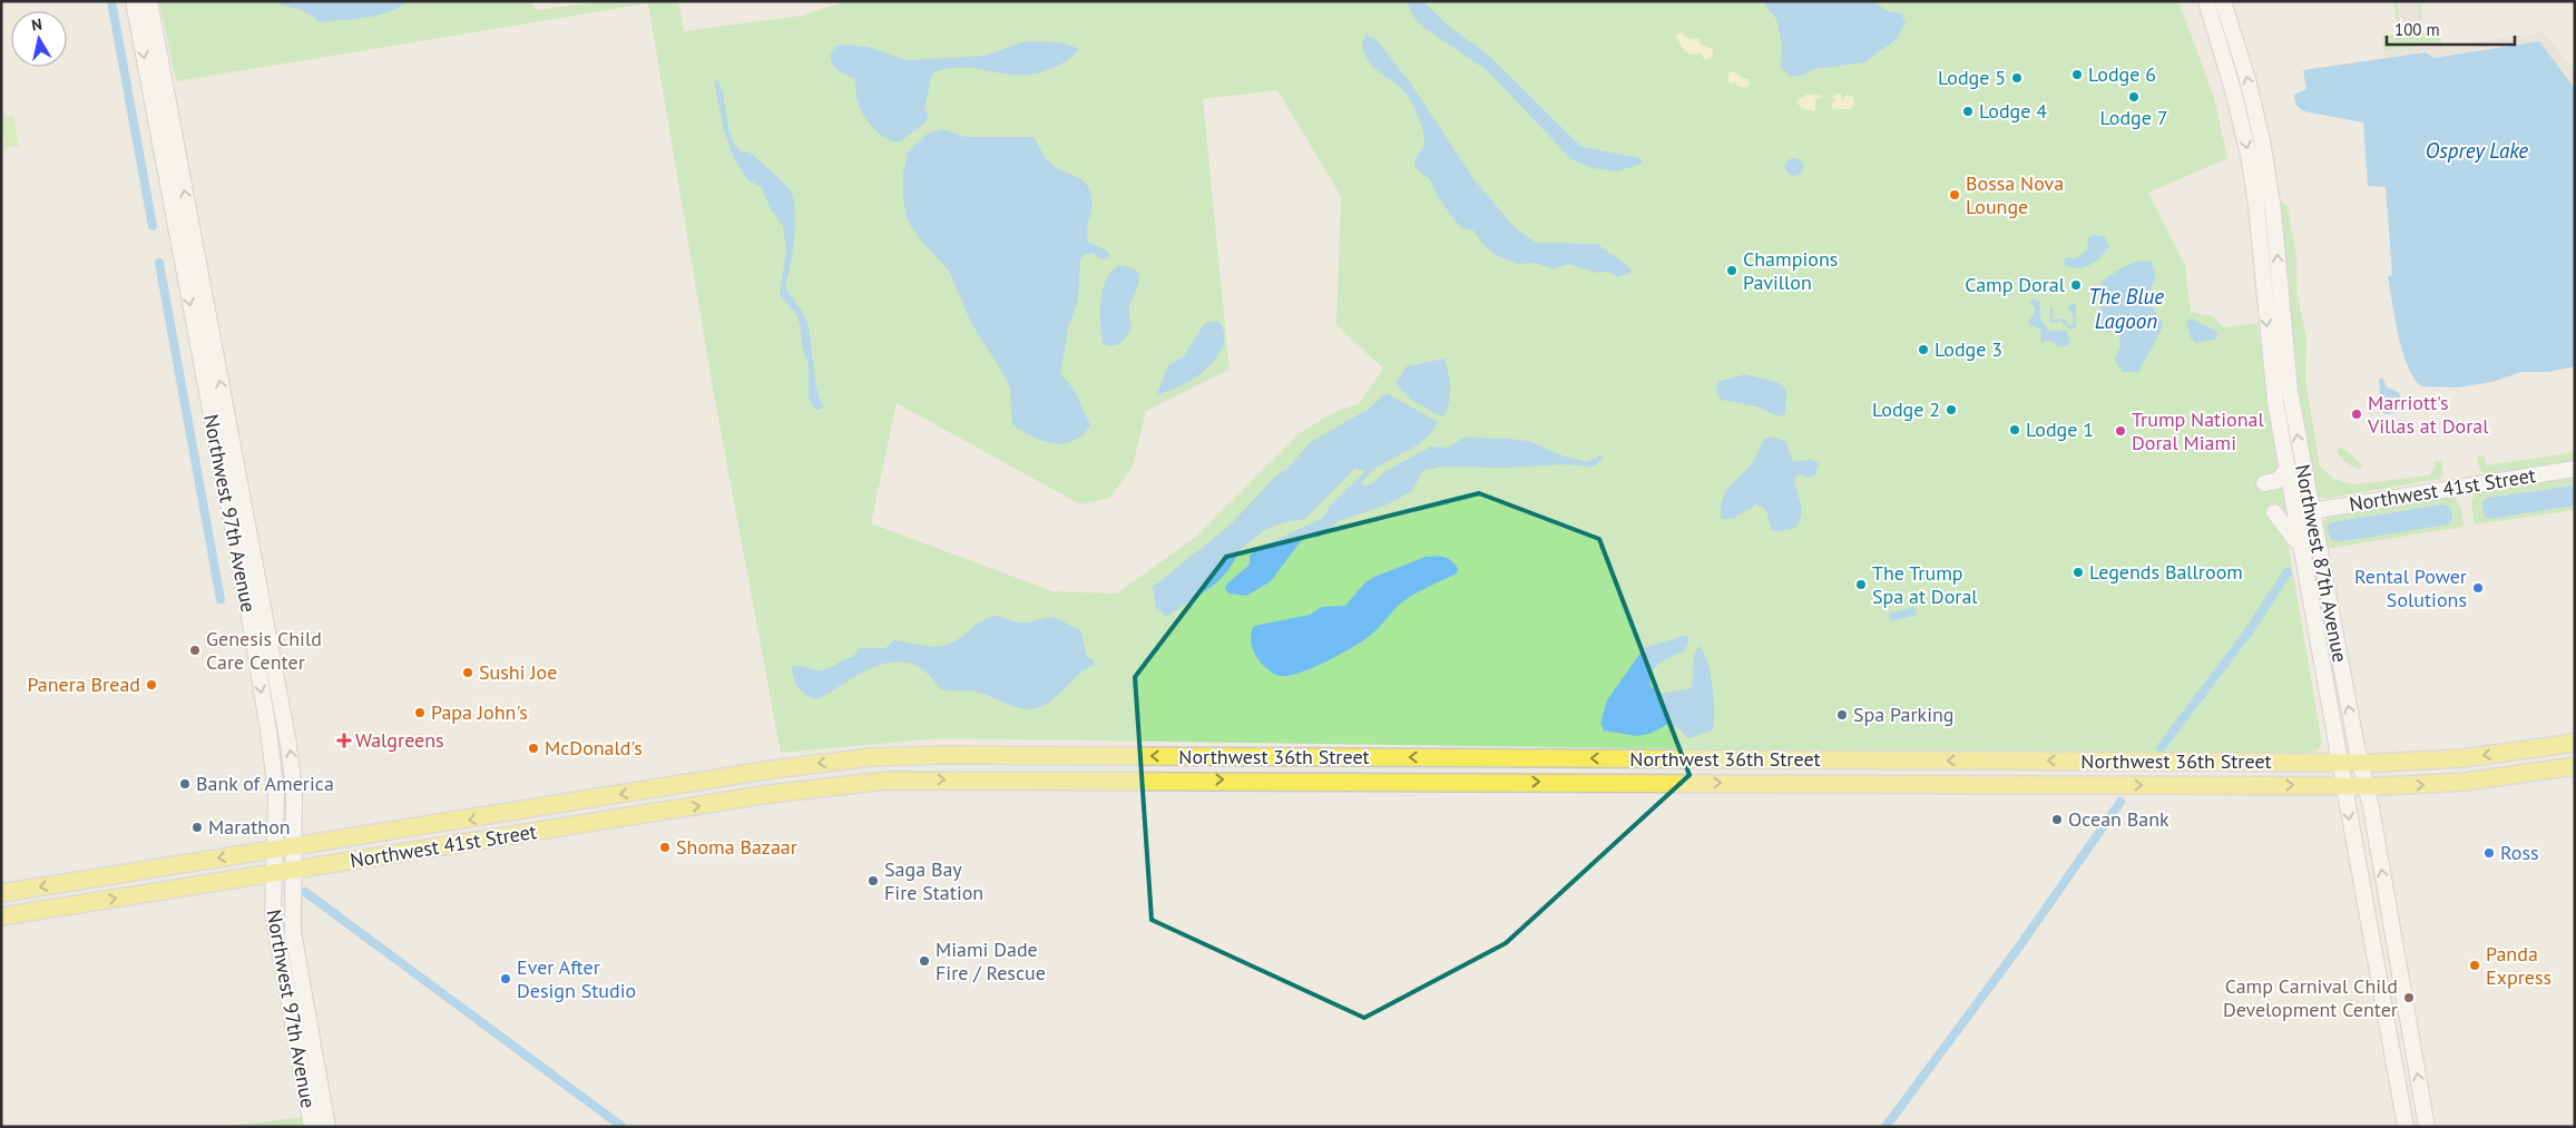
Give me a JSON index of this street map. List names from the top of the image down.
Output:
{
  "streets": {
    "main road": ["Northwest 41st Street", "Northwest 36th Street"],
    "street": ["Northwest 97th Avenue", "Northwest 87th Avenue"]
  },
  "crossings": [
    ["Northwest 41st Street", "Northwest 97th Avenue"],
    ["Northwest 41st Street", "Northwest 87th Avenue"],
    ["Northwest 41st Street", "Northwest 36th Street"],
    ["Northwest 87th Avenue", "Northwest 36th Street"]
  ],
  "water": ["Osprey Lake", "The Blue Lagoon"],
  "places": {
    "other": [
      "Lodge 6",
      "Lodge 5",
      "Lodge 7",
      "Lodge 4",
      "Bossa Nova Lounge",
      "Champions Pavillon",
      "Camp Doral",
      "Lodge 3",
      "Lodge 2",
      "Marriott's Villas at Doral",
      "Lodge 1",
      "Trump National Doral Miami",
      "Legends Ballroom",
      "The Trump Spa at Doral",
      "Rental Power Solutions",
      "Genesis Child Care Center",
      "Sushi Joe",
      "Panera Bread",
      "Papa John's",
      "Spa Parking",
      "McDonald's",
      "Bank of America",
      "Ocean Bank",
      "Marathon",
      "Shoma Bazaar",
      "Ross",
      "Saga Bay Fire Station",
      "Miami Dade Fire / Rescue",
      "Panda Express",
      "Ever After Design Studio",
      "Camp Carnival Child Development Center"
    ],
    "health": ["Walgreens"]
  },
  "scale_bar": "100 m",
  "north": "top"
}
